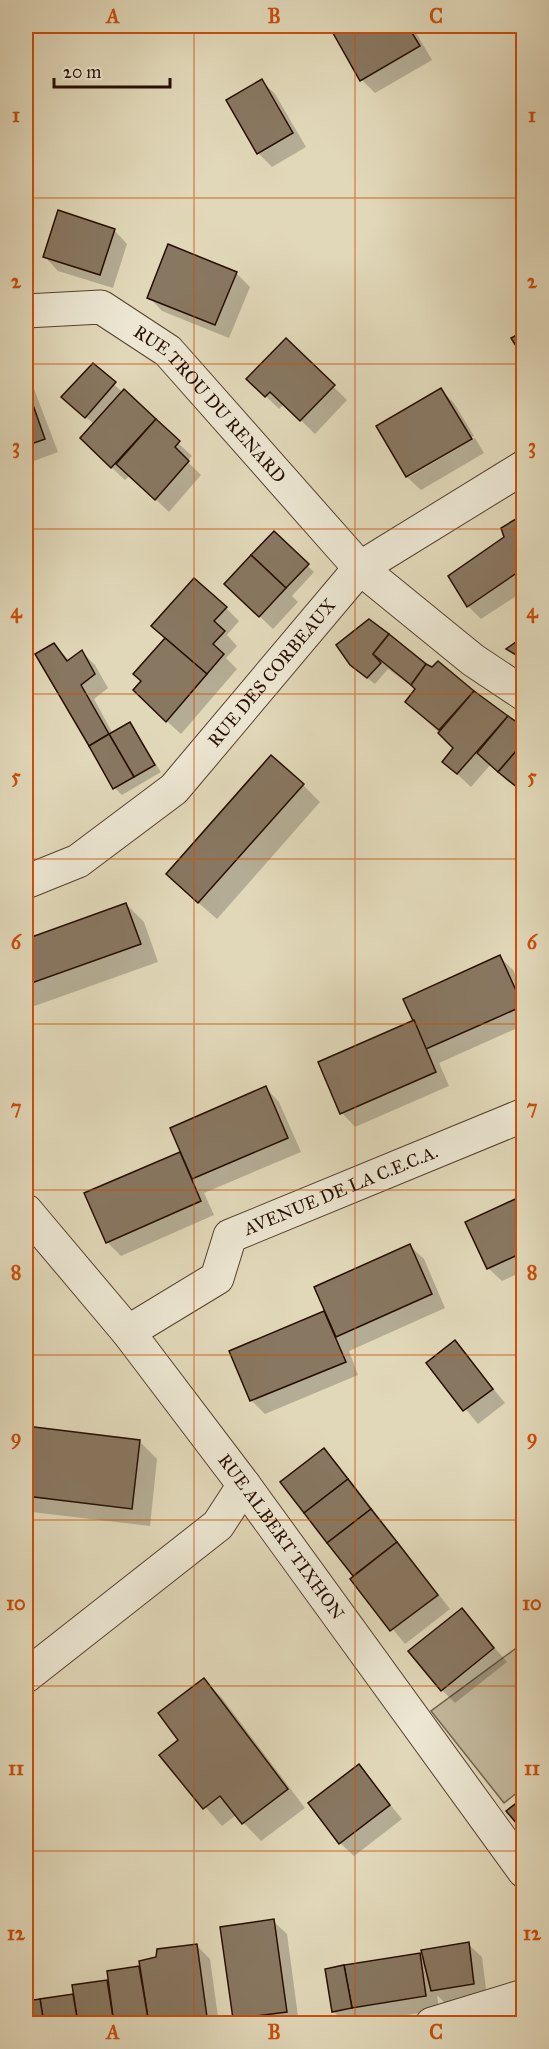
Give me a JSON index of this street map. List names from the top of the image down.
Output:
{
  "streets": {
    "street": [
      "RUE TROU DU RENARD",
      "RUE DES CORBEAUX",
      "AVENUE DE LA C.E.C.A.",
      "RUE ALBERT TIXHON"
    ]
  },
  "crossings": [
    ["RUE TROU DU RENARD", "RUE DES CORBEAUX"],
    ["AVENUE DE LA C.E.C.A.", "RUE ALBERT TIXHON"]
  ],
  "scale_bar": "20 m",
  "grid": {
    "columns": ["A", "B", "C"],
    "rows": [
      "1",
      "2",
      "3",
      "4",
      "5",
      "6",
      "7",
      "8",
      "9",
      "10",
      "11",
      "12"
    ]
  }
}
